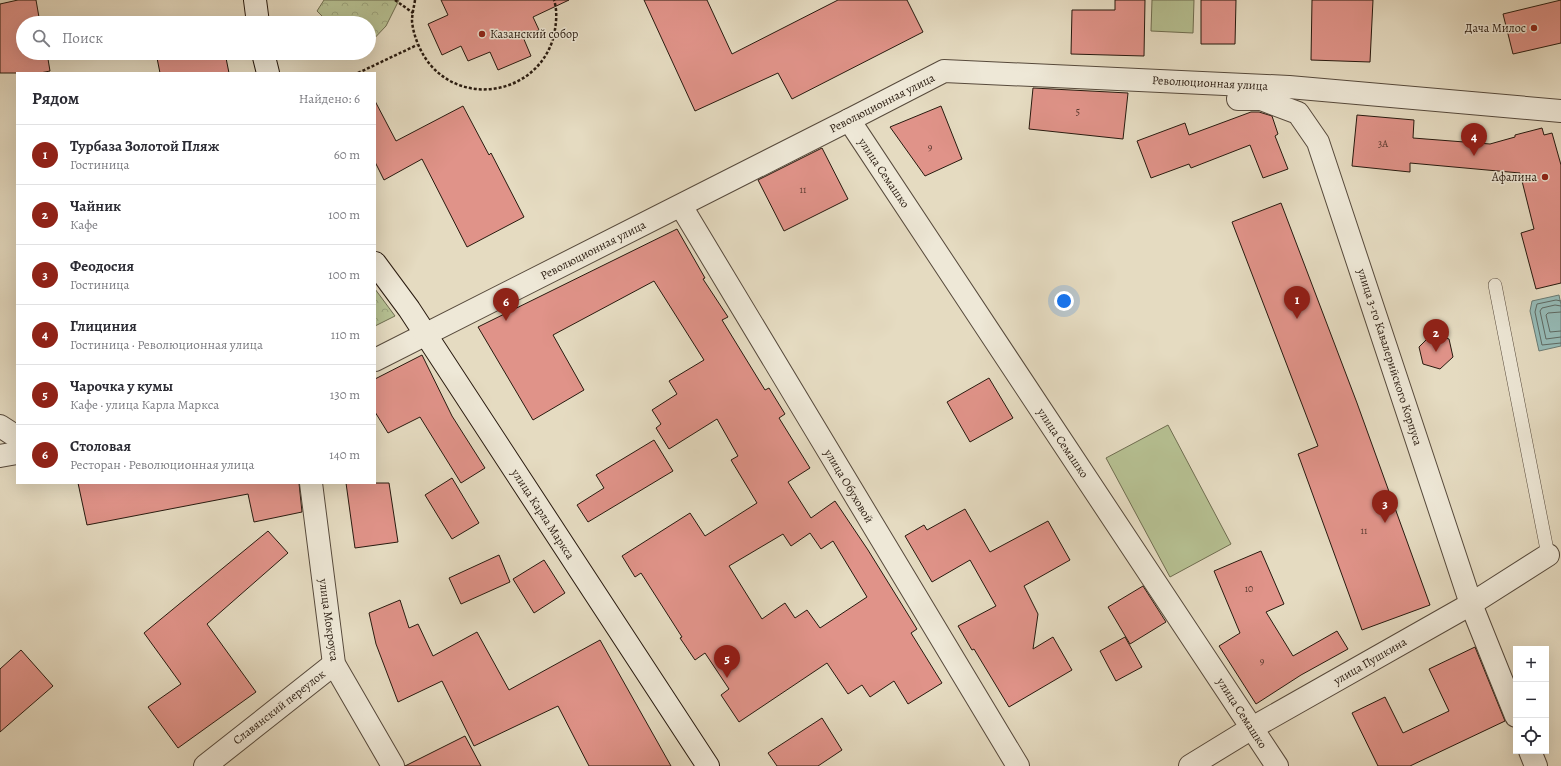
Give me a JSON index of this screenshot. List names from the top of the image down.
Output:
{
  "streets": {
    "street": [
      "Революционная улица",
      "улица Семашко",
      "улица 3-го Кавалерийского Корпуса",
      "улица Обуховой",
      "улица Карла Маркса",
      "улица Мокроуса",
      "улица Пушкина",
      "Славянский переулок"
    ]
  },
  "crossings": [
    ["Революционная улица", "улица Семашко"],
    ["Революционная улица", "улица 3-го Кавалерийского Корпуса"],
    ["Революционная улица", "улица Обуховой"],
    ["Революционная улица", "улица Карла Маркса"],
    ["улица Семашко", "улица Пушкина"],
    ["улица 3-го Кавалерийского Корпуса", "улица Пушкина"],
    ["улица Мокроуса", "Славянский переулок"]
  ],
  "places": ["Дача Милос", "Казанский собор", "Афалина"],
  "house_numbers": [
    "5",
    "3А",
    "9",
    "11",
    "11",
    "10",
    "9"
  ],
  "page": {
    "search": "Поиск",
    "heading": ["Рядом", "Найдено: 6"],
    "pins": [
      "4",
      "1",
      "6",
      "2",
      "3",
      "5"
    ],
    "list": [
      {
        "mark": "1",
        "name": "Турбаза Золотой Пляж",
        "note": "Гостиница",
        "value": "60 m"
      },
      {
        "mark": "2",
        "name": "Чайник",
        "note": "Кафе",
        "value": "100 m"
      },
      {
        "mark": "3",
        "name": "Феодосия",
        "note": "Гостиница",
        "value": "100 m"
      },
      {
        "mark": "4",
        "name": "Глициния",
        "note": "Гостиница · Революционная улица",
        "value": "110 m"
      },
      {
        "mark": "5",
        "name": "Чарочка у кумы",
        "note": "Кафе · улица Карла Маркса",
        "value": "130 m"
      },
      {
        "mark": "6",
        "name": "Столовая",
        "note": "Ресторан · Революционная улица",
        "value": "140 m"
      }
    ],
    "map_buttons": ["+", "−"]
  }
}
